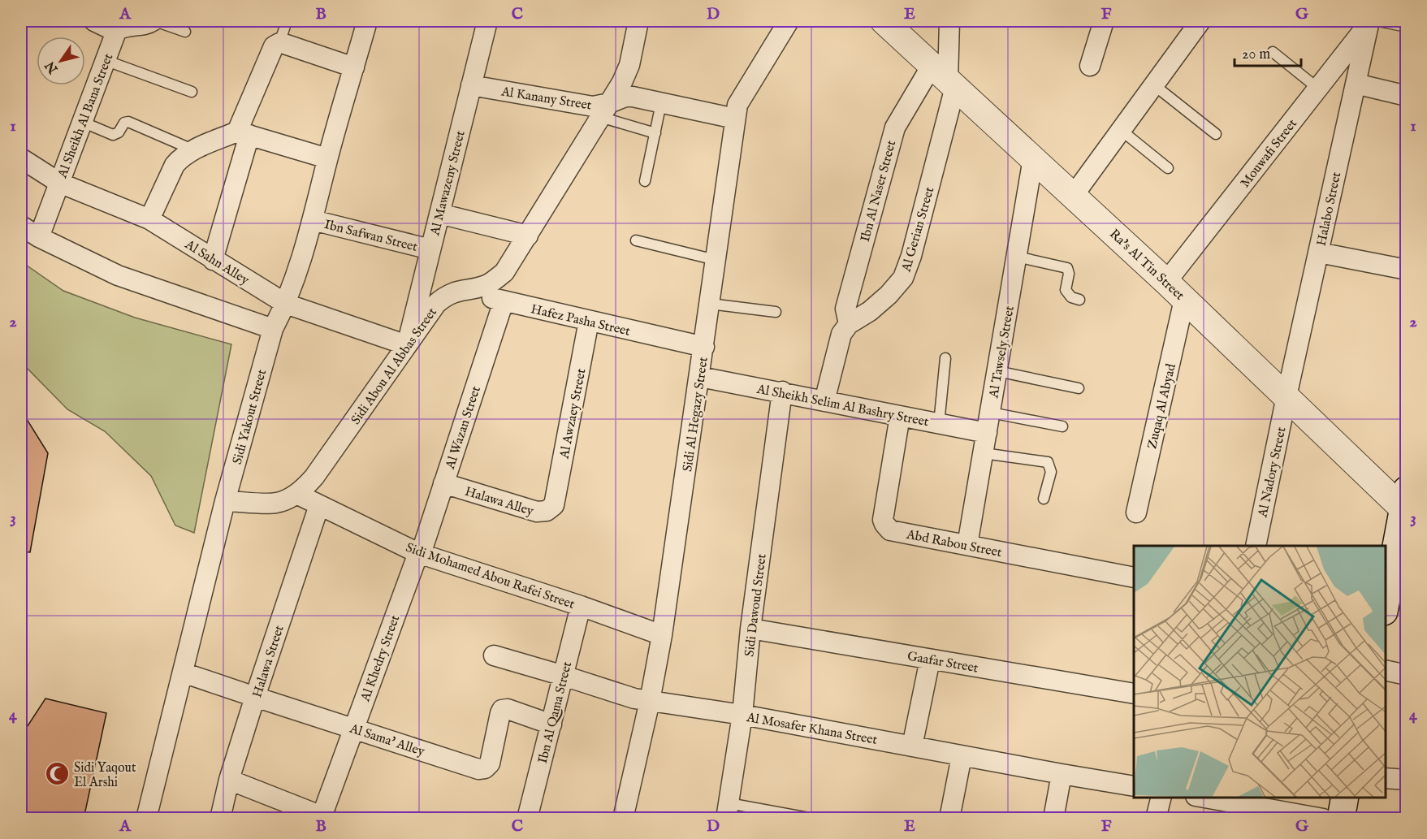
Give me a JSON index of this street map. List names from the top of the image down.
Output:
{
  "streets": {
    "street": [
      "Al Kanany Street",
      "Al Sheikh Al Bana Street",
      "Mouwafi Street",
      "Al Mawazeny Street",
      "Ibn Al Naser Street",
      "Halabo Street",
      "Al Gerian Street",
      "Ibn Safwan Street",
      "Al Sahn Alley",
      "Ra's Al Tin Street",
      "Hafez Pasha Street",
      "Al Tawsely Street",
      "Sidi Abou Al Abbas Street",
      "Al Sheikh Selim Al Bashry Street",
      "Zuqaq Al Abyad",
      "Al Awzaey Street",
      "Sidi Al Hegazy Street",
      "Sidi Yakout Street",
      "Al Wazan Street",
      "Al Nadory Street",
      "Halawa Alley",
      "Abd Rabou Street",
      "Sidi Mohamed Abou Rafei Street",
      "Sidi Dawoud Street",
      "Al Khedry Street",
      "Halawa Street",
      "Gaafar Street",
      "Ibn Al Qama Street",
      "Al Mosafer Khana Street",
      "Al Sama' Alley"
    ]
  },
  "crossings": [
    ["Al Kanany Street", "Al Mawazeny Street"],
    ["Al Kanany Street", "Sidi Abou Al Abbas Street"],
    ["Al Kanany Street", "Sidi Al Hegazy Street"],
    ["Al Sheikh Al Bana Street", "Al Sahn Alley"],
    ["Mouwafi Street", "Halabo Street"],
    ["Mouwafi Street", "Ra's Al Tin Street"],
    ["Al Mawazeny Street", "Ibn Safwan Street"],
    ["Al Mawazeny Street", "Al Sahn Alley"],
    ["Al Mawazeny Street", "Sidi Abou Al Abbas Street"],
    ["Ibn Al Naser Street", "Al Gerian Street"],
    ["Ibn Al Naser Street", "Ra's Al Tin Street"],
    ["Halabo Street", "Ra's Al Tin Street"],
    ["Halabo Street", "Al Nadory Street"],
    ["Al Gerian Street", "Ra's Al Tin Street"],
    ["Ibn Safwan Street", "Sidi Yakout Street"],
    ["Al Sahn Alley", "Sidi Abou Al Abbas Street"],
    ["Al Sahn Alley", "Sidi Yakout Street"],
    ["Ra's Al Tin Street", "Al Tawsely Street"],
    ["Ra's Al Tin Street", "Zuqaq Al Abyad"],
    ["Ra's Al Tin Street", "Al Nadory Street"],
    ["Hafez Pasha Street", "Sidi Abou Al Abbas Street"],
    ["Hafez Pasha Street", "Al Awzaey Street"],
    ["Hafez Pasha Street", "Sidi Al Hegazy Street"],
    ["Hafez Pasha Street", "Al Wazan Street"],
    ["Al Tawsely Street", "Al Sheikh Selim Al Bashry Street"],
    ["Al Tawsely Street", "Abd Rabou Street"],
    ["Sidi Abou Al Abbas Street", "Sidi Yakout Street"],
    ["Sidi Abou Al Abbas Street", "Sidi Mohamed Abou Rafei Street"],
    ["Al Sheikh Selim Al Bashry Street", "Sidi Al Hegazy Street"],
    ["Al Sheikh Selim Al Bashry Street", "Abd Rabou Street"],
    ["Al Sheikh Selim Al Bashry Street", "Sidi Dawoud Street"],
    ["Al Awzaey Street", "Halawa Alley"],
    ["Sidi Al Hegazy Street", "Sidi Mohamed Abou Rafei Street"],
    ["Sidi Al Hegazy Street", "Al Mosafer Khana Street"],
    ["Sidi Yakout Street", "Al Sama' Alley"],
    ["Al Wazan Street", "Halawa Alley"],
    ["Al Wazan Street", "Sidi Mohamed Abou Rafei Street"],
    ["Al Wazan Street", "Al Khedry Street"],
    ["Sidi Mohamed Abou Rafei Street", "Al Khedry Street"],
    ["Sidi Mohamed Abou Rafei Street", "Halawa Street"],
    ["Sidi Mohamed Abou Rafei Street", "Ibn Al Qama Street"],
    ["Sidi Dawoud Street", "Gaafar Street"],
    ["Sidi Dawoud Street", "Al Mosafer Khana Street"],
    ["Al Khedry Street", "Al Sama' Alley"],
    ["Halawa Street", "Al Sama' Alley"],
    ["Ibn Al Qama Street", "Al Mosafer Khana Street"],
    ["Ibn Al Qama Street", "Al Sama' Alley"]
  ],
  "places": {
    "mosque": ["Sidi Yaqout El Arshi"]
  },
  "scale_bar": "20 m",
  "north": "bottom left",
  "grid": {
    "columns": [
      "A",
      "B",
      "C",
      "D",
      "E",
      "F",
      "G"
    ],
    "rows": [
      "1",
      "2",
      "3",
      "4"
    ]
  }
}
